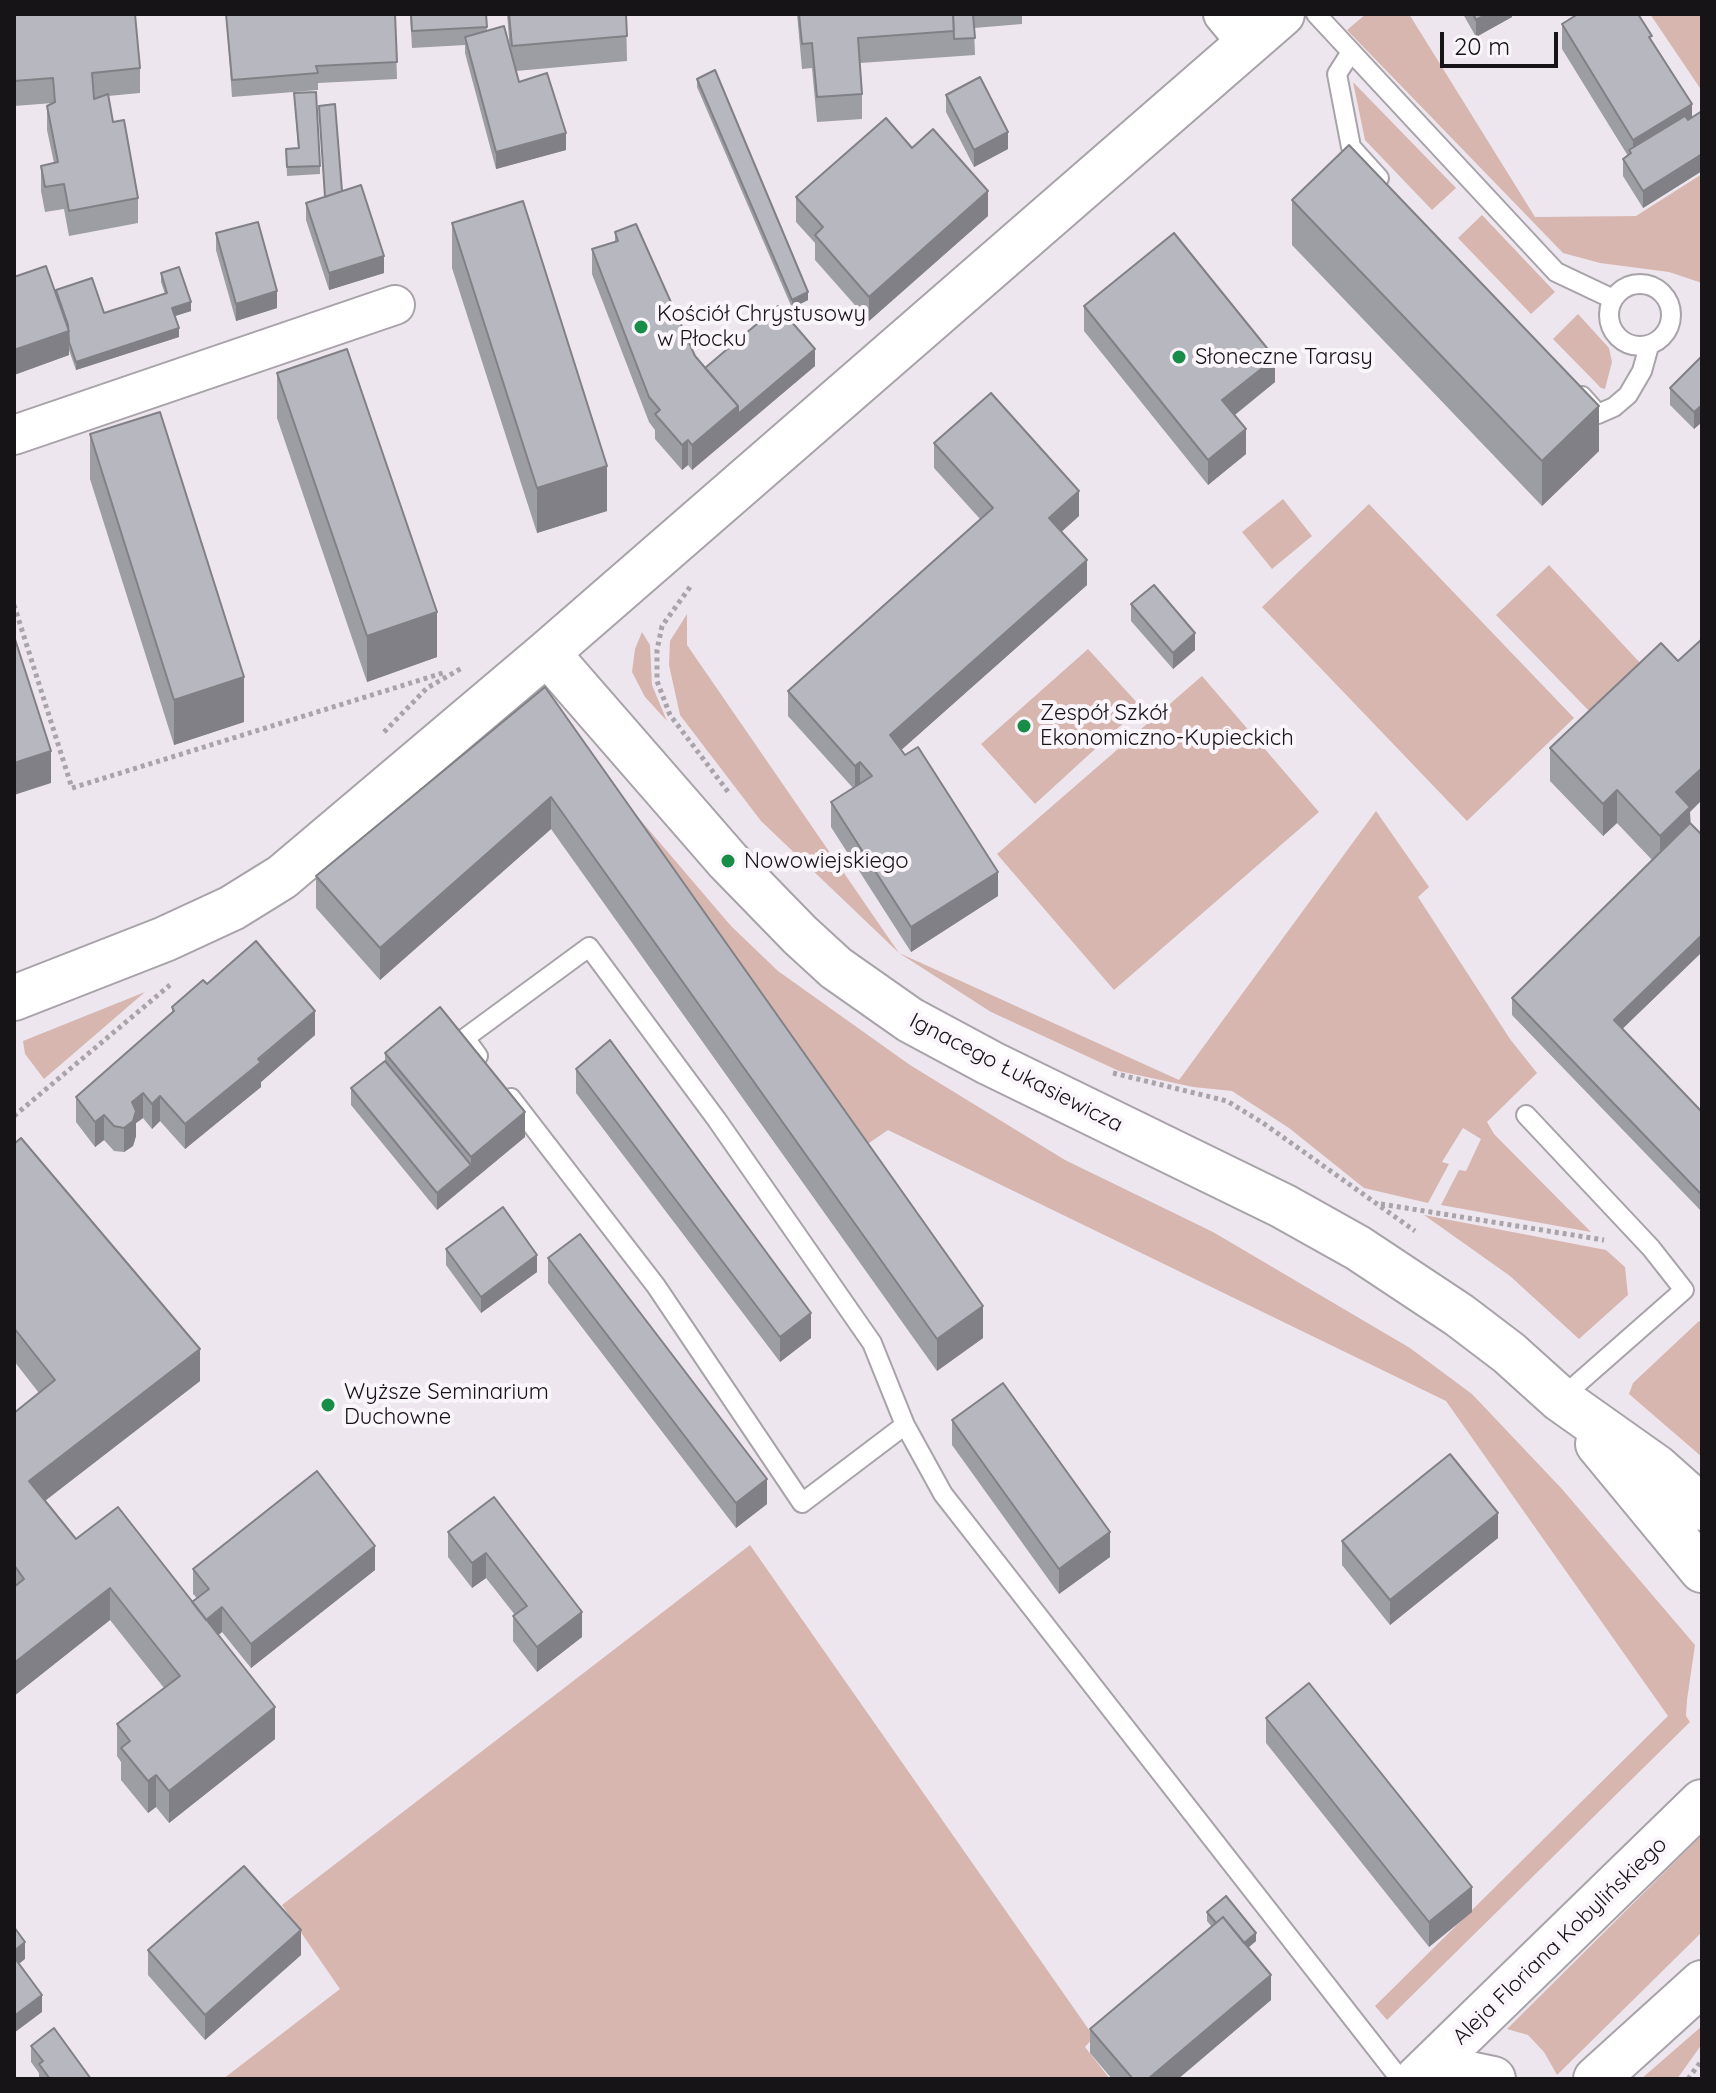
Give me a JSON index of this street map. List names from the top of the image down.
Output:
{
  "streets": {
    "street": ["Ignacego Łukasiewicza", "Aleja Floriana Kobylińskiego"]
  },
  "places": [
    "Kościół Chrystusowy w Płocku",
    "Słoneczne Tarasy",
    "Zespół Szkół Ekonomiczno-Kupieckich",
    "Nowowiejskiego",
    "Wyższe Seminarium Duchowne"
  ],
  "scale_bar": "20 m"
}
